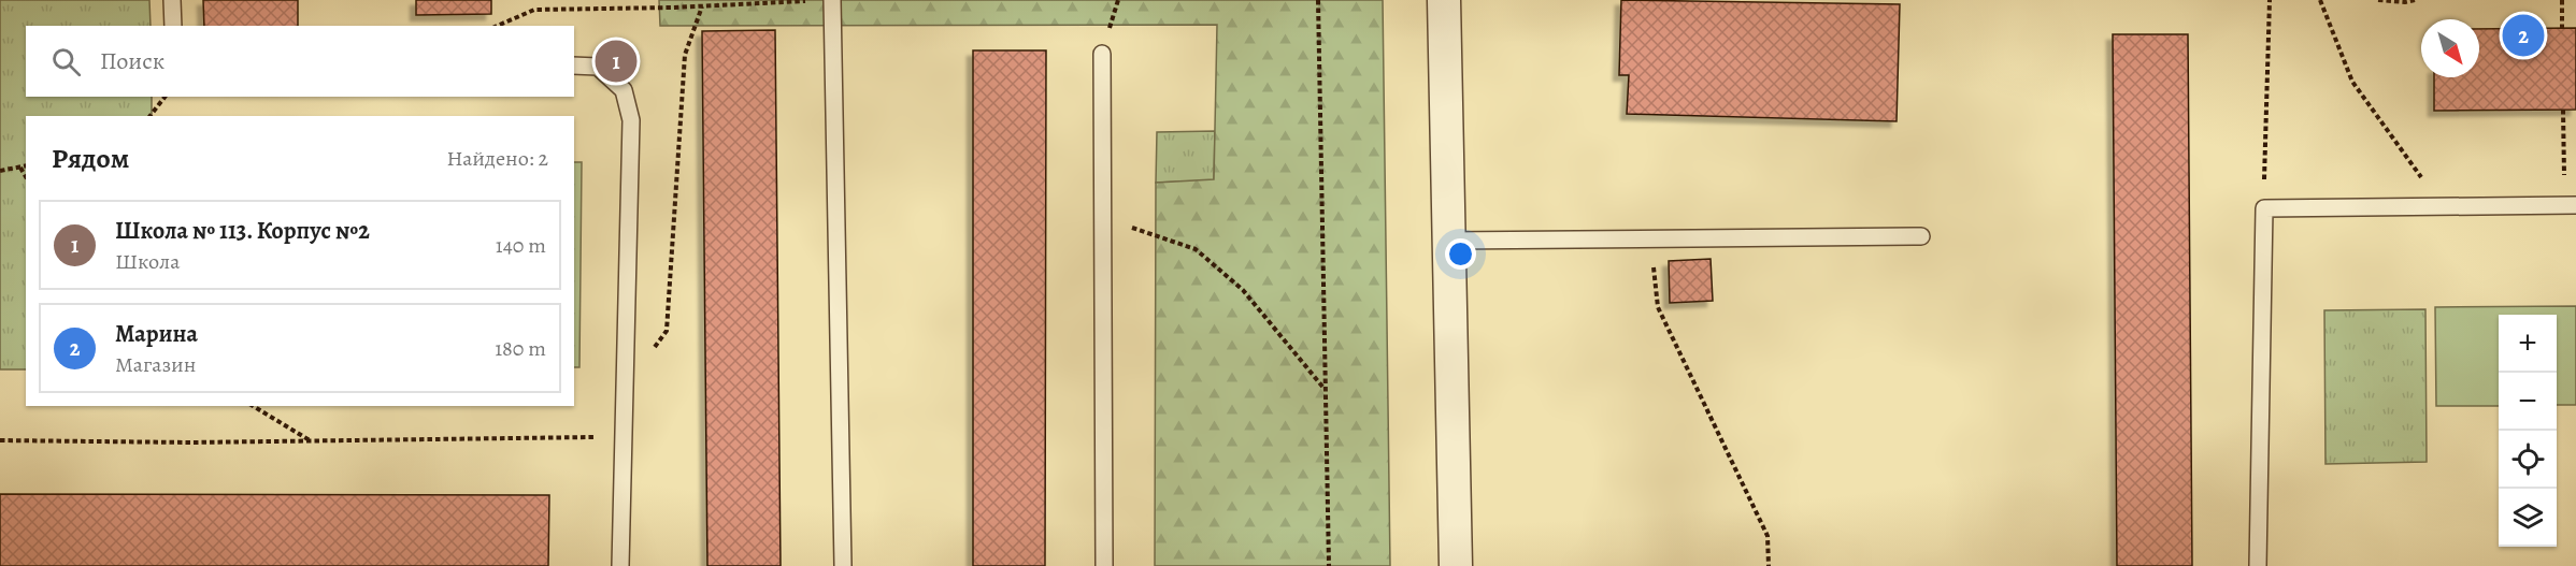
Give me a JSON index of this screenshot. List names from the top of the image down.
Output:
{
  "north": "bottom right",
  "page": {
    "pins": ["2", "1"],
    "search": "Поиск",
    "heading": ["Рядом", "Найдено: 2"],
    "list": [
      {
        "mark": "1",
        "name": "Школа № 113. Корпус №2",
        "note": "Школа",
        "value": "140 m"
      },
      {
        "mark": "2",
        "name": "Марина",
        "note": "Магазин",
        "value": "180 m"
      }
    ],
    "map_buttons": ["+", "−"]
  }
}
